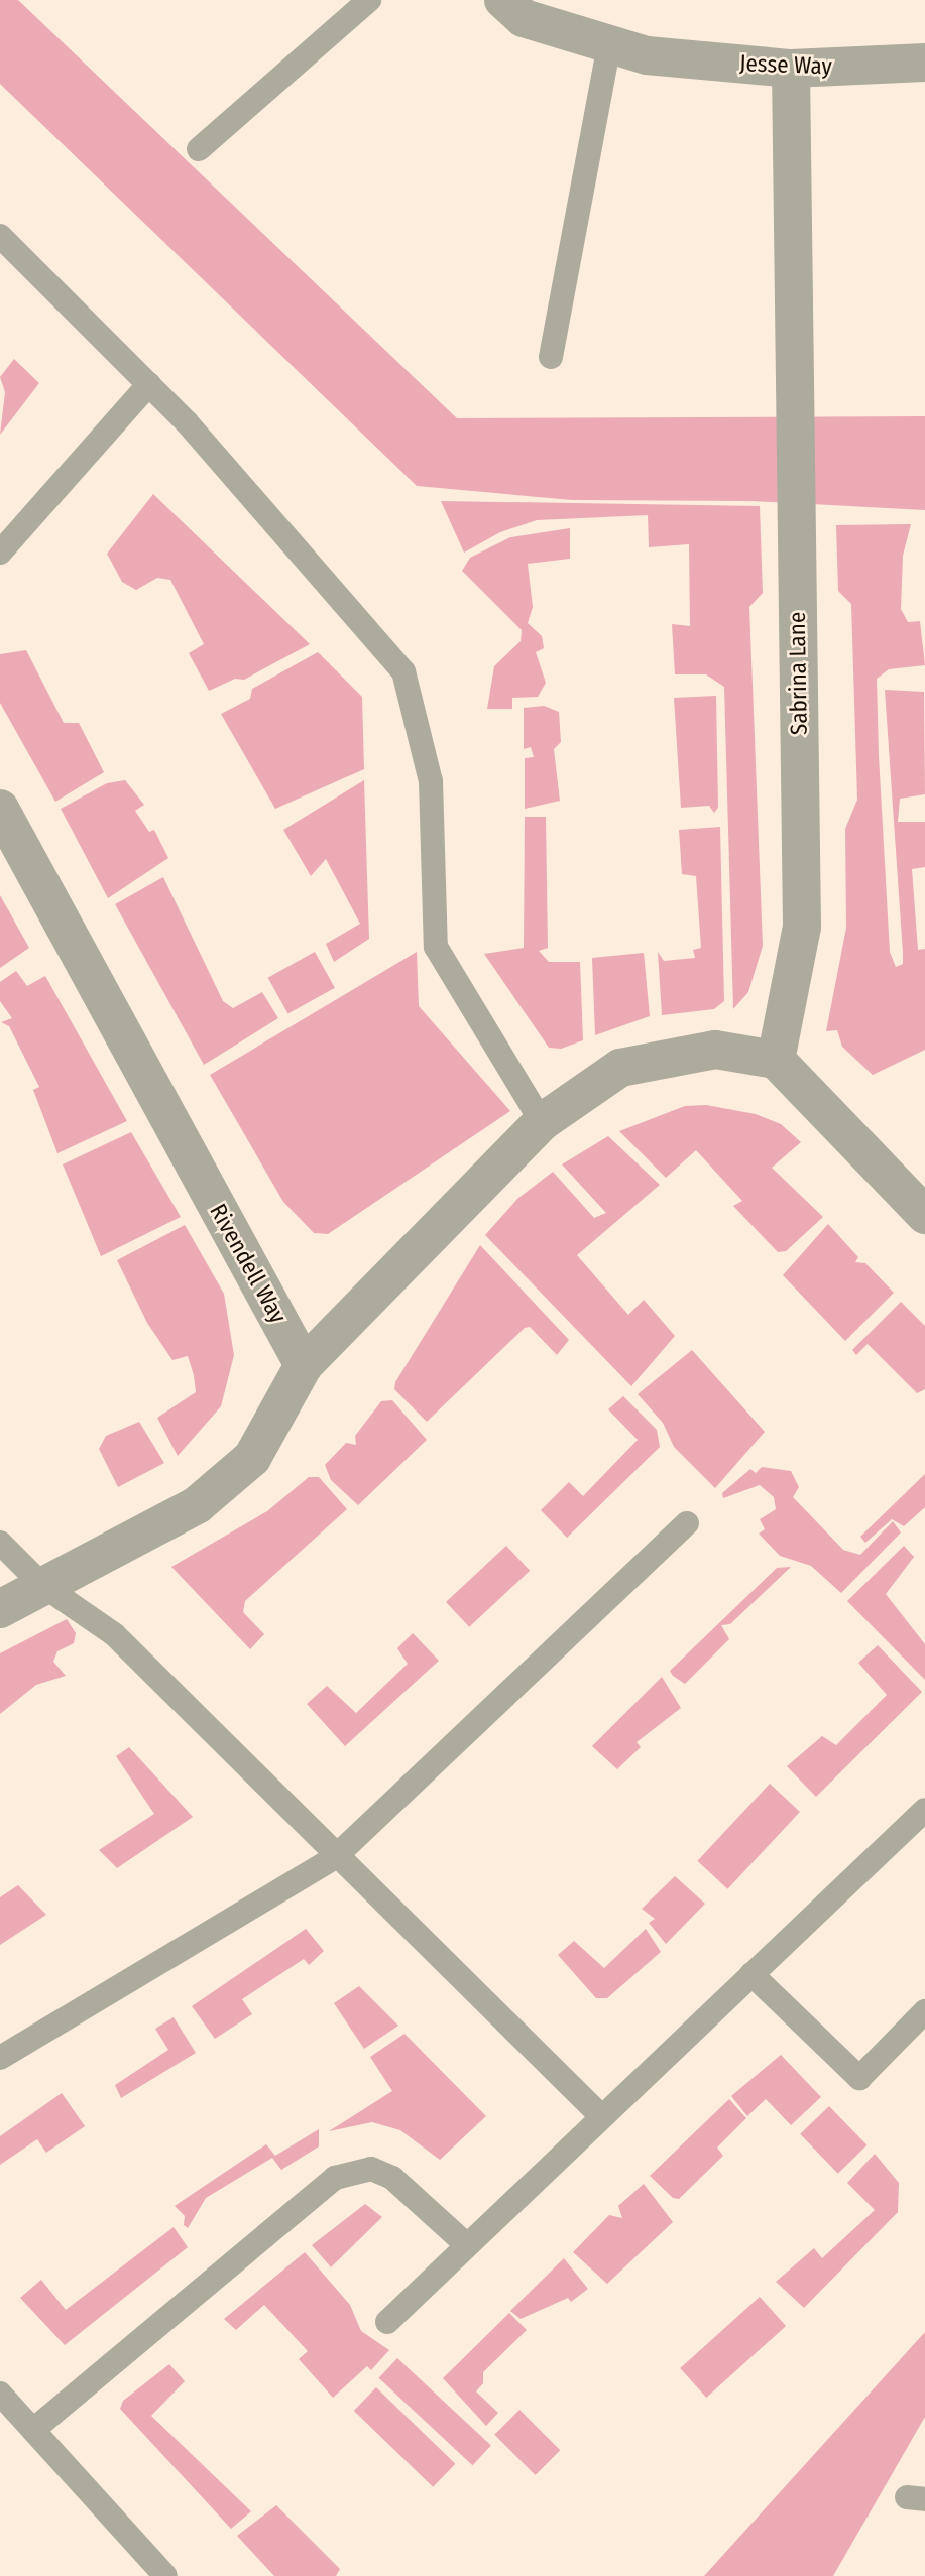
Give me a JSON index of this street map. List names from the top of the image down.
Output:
{
  "streets": {
    "street": ["Jesse Way", "Sabrina Lane", "Rivendell Way"]
  },
  "crossings": [
    ["Jesse Way", "Sabrina Lane"]
  ]
}
